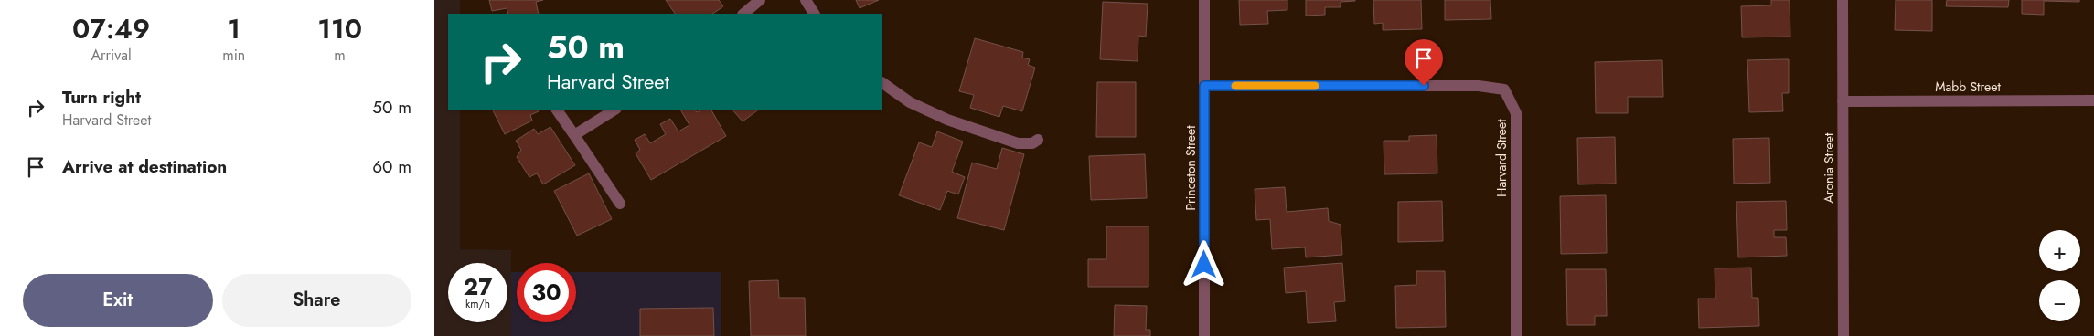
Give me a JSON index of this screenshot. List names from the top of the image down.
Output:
{
  "streets": {
    "street": [
      "Mabb Street",
      "Harvard Street",
      "Princeton Street",
      "Aronia Street"
    ]
  },
  "crossings": [
    ["Mabb Street", "Aronia Street"],
    ["Harvard Street", "Princeton Street"]
  ],
  "page": {
    "eta": [
      "07:49",
      "Arrival",
      "1",
      "min",
      "110",
      "m"
    ],
    "turn": ["50 m", "Harvard Street"],
    "list": [
      {
        "name": "Turn right",
        "note": "Harvard Street",
        "value": "50 m"
      },
      {
        "name": "Arrive at destination",
        "value": "60 m"
      }
    ],
    "map_buttons": ["+", "−"],
    "speed": "27 km/h",
    "limit": "30",
    "buttons": ["Exit", "Share"]
  }
}
